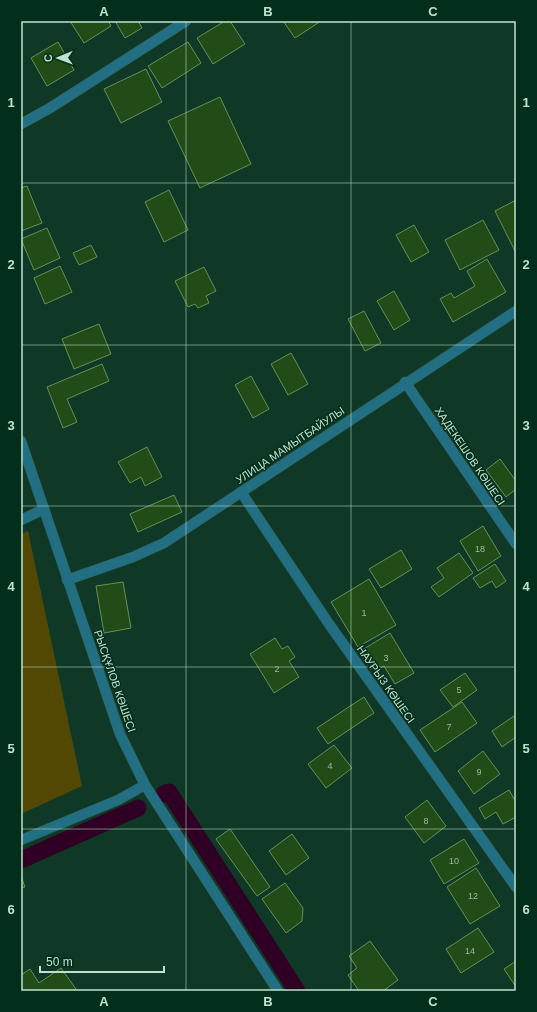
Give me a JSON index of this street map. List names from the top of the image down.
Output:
{
  "streets": {
    "street": [
      "УЛИЦА МАМЫТБАЙУЛЫ",
      "ХАДЕКЕШОВ КӨШЕСІ",
      "РЫСҚҰЛОВ КӨШЕСІ",
      "НАУРЫЗ КӨШЕСІ"
    ]
  },
  "crossings": [
    ["УЛИЦА МАМЫТБАЙУЛЫ", "ХАДЕКЕШОВ КӨШЕСІ"],
    ["УЛИЦА МАМЫТБАЙУЛЫ", "РЫСҚҰЛОВ КӨШЕСІ"],
    ["УЛИЦА МАМЫТБАЙУЛЫ", "НАУРЫЗ КӨШЕСІ"]
  ],
  "house_numbers": [
    "18",
    "1",
    "3",
    "2",
    "5",
    "7",
    "4",
    "9",
    "8",
    "10",
    "12",
    "14"
  ],
  "scale_bar": "50 m",
  "north": "left",
  "grid": {
    "columns": ["A", "B", "C"],
    "rows": [
      "1",
      "2",
      "3",
      "4",
      "5",
      "6"
    ]
  }
}
